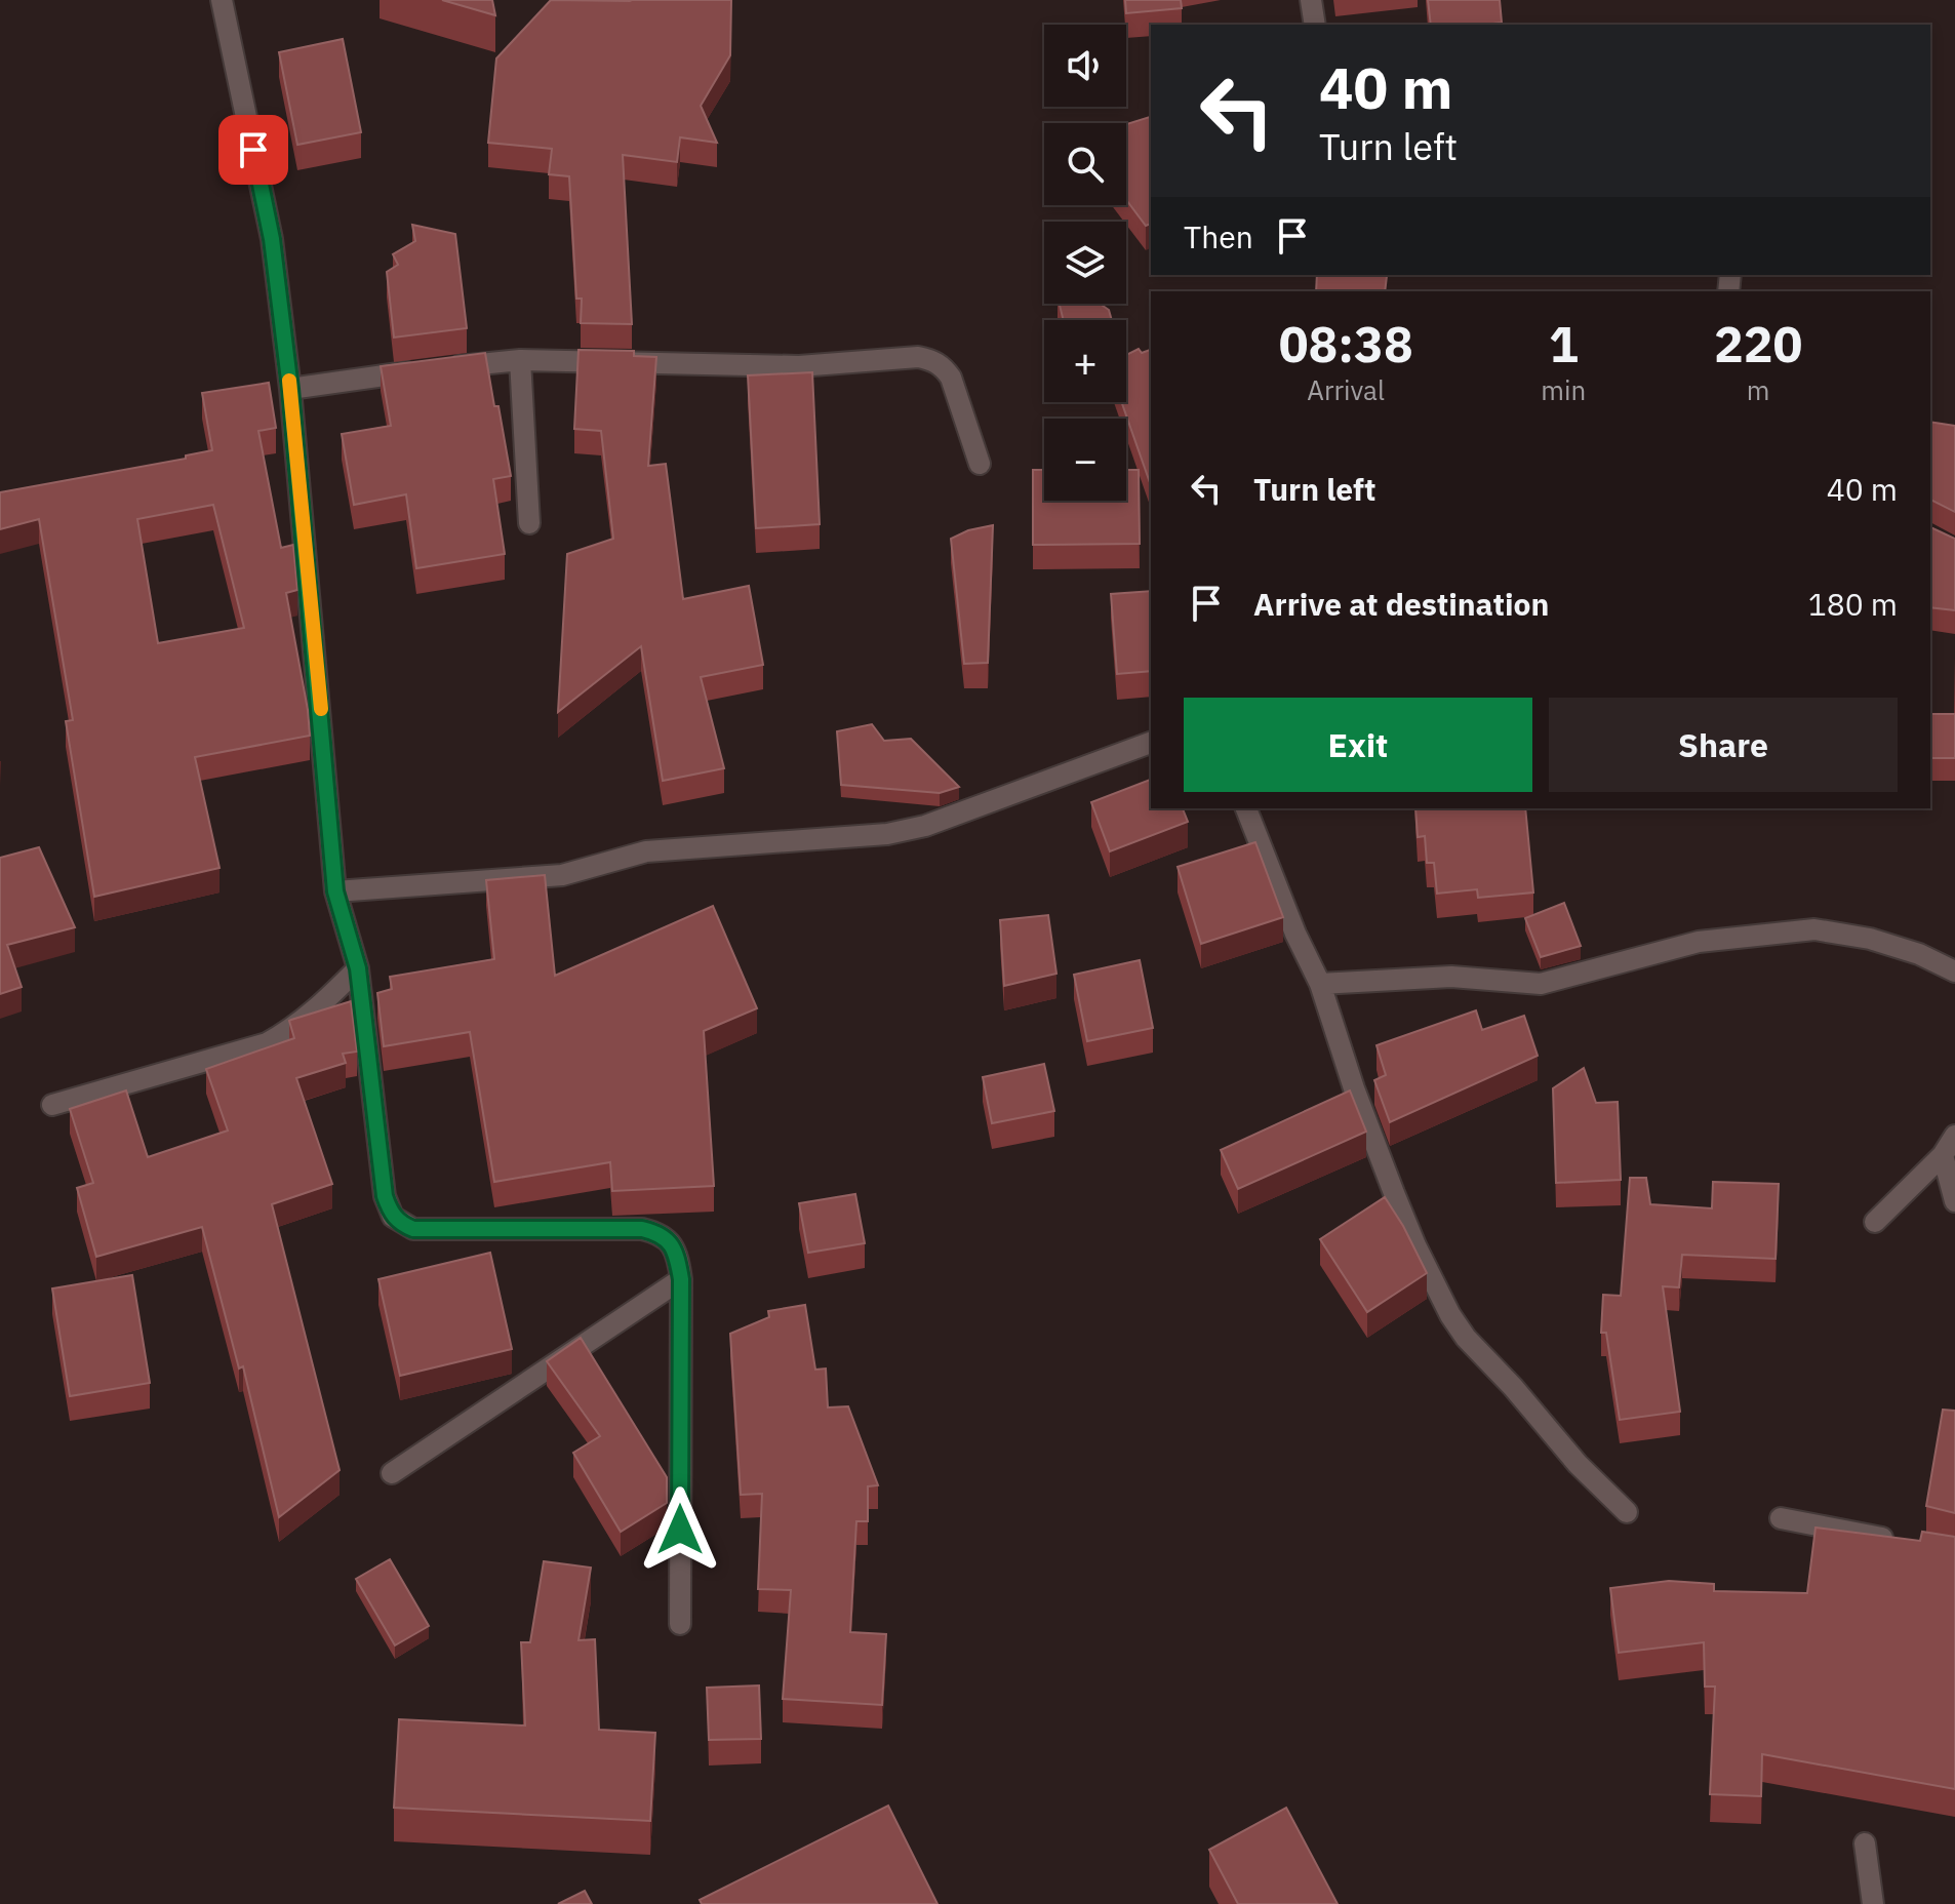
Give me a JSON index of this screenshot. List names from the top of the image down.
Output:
{
  "page": {
    "map_buttons": ["+", "−"],
    "turn": ["40 m", "Turn left"],
    "then": "Then",
    "eta": [
      "08:38",
      "Arrival",
      "1",
      "min",
      "220",
      "m"
    ],
    "list": [
      {
        "name": "Turn left",
        "value": "40 m"
      },
      {
        "name": "Arrive at destination",
        "value": "180 m"
      }
    ],
    "buttons": ["Exit", "Share"]
  }
}
